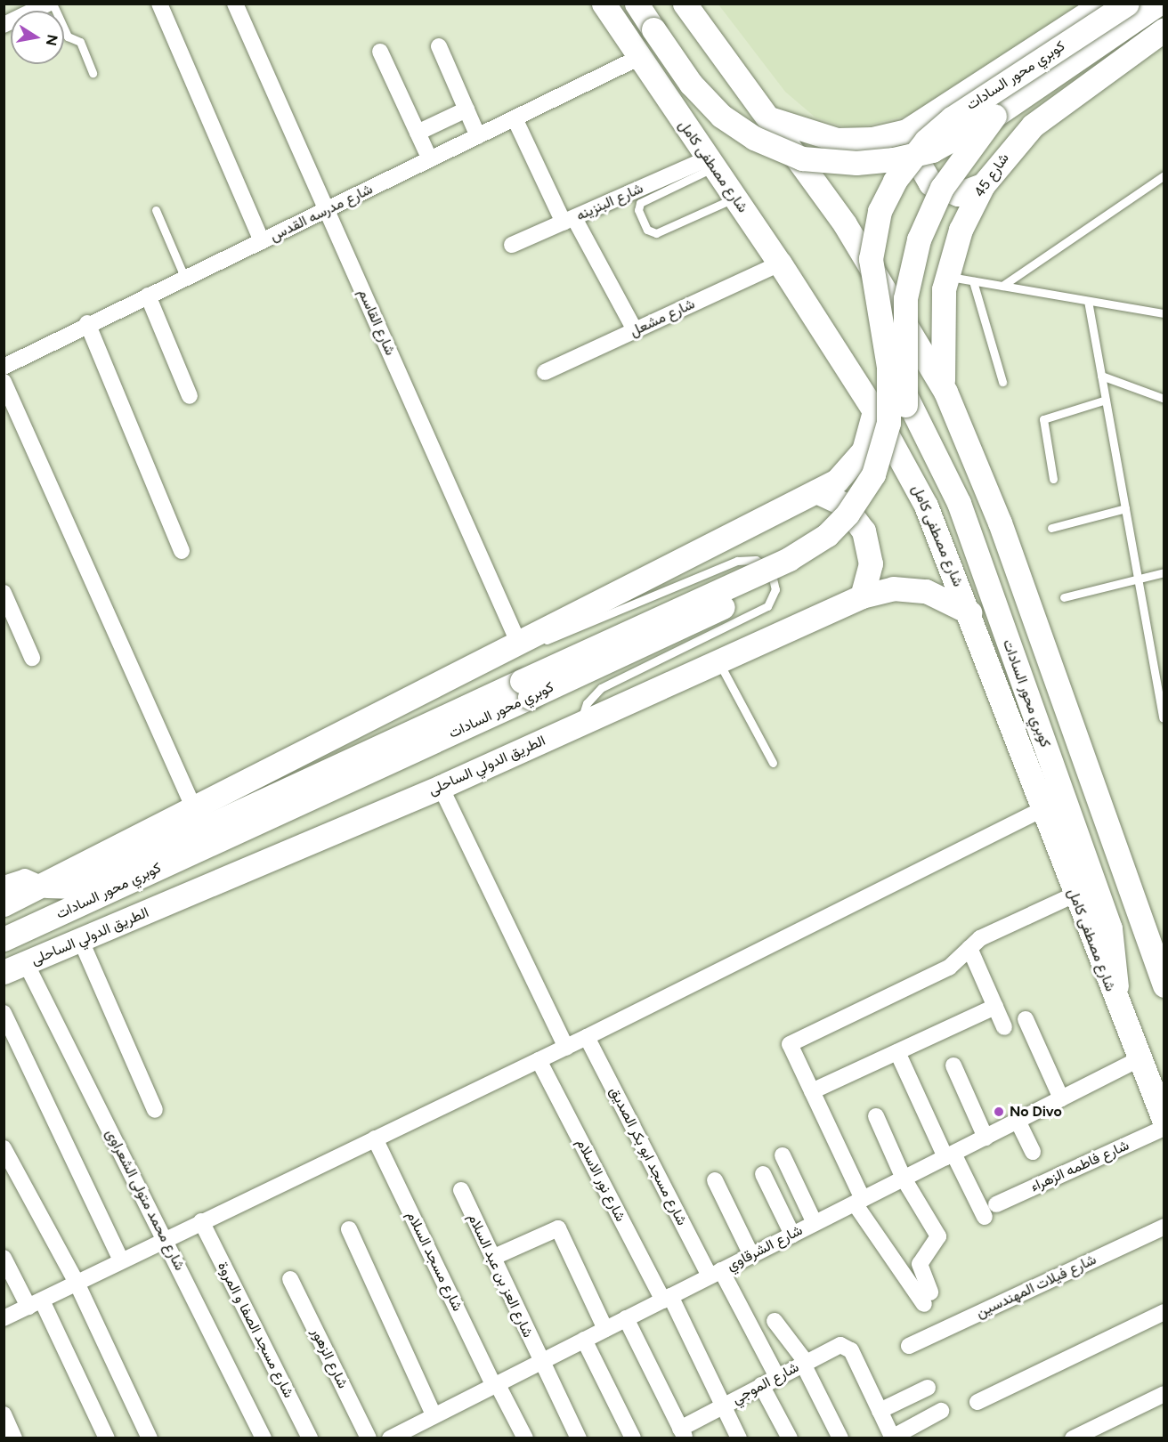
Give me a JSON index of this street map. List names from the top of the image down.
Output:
{
  "streets": {
    "main road": [
      "كوبري محور السادات",
      "شارع مصطفى كامل",
      "شارع 45",
      "الطريق الدولي الساحلى"
    ],
    "street": [
      "شارع البنزينه",
      "شارع مدرسه القدس",
      "شارع مشعل",
      "شارع القاسم",
      "شارع مسجد ابو بكر الصديق",
      "شارع فاطمه الزهراء",
      "شارع نور الاسلام",
      "شارع محمد متولى الشعراوى",
      "شارع الشرقاوي",
      "شارع مسجد السلام",
      "شارع العز بن عبد السلام",
      "شارع فيلات المهندسين",
      "شارع مسجد الصفا و المروة",
      "شارع الزهور",
      "شارع الموجي"
    ]
  },
  "crossings": [
    ["كوبري محور السادات", "شارع مصطفى كامل"],
    ["شارع مصطفى كامل", "شارع البنزينه"],
    ["شارع مصطفى كامل", "شارع مدرسه القدس"],
    ["شارع مصطفى كامل", "شارع مشعل"],
    ["شارع مصطفى كامل", "الطريق الدولي الساحلى"],
    ["شارع مصطفى كامل", "شارع الشرقاوي"],
    ["شارع مدرسه القدس", "شارع القاسم"],
    ["الطريق الدولي الساحلى", "شارع محمد متولى الشعراوى"],
    ["شارع مسجد ابو بكر الصديق", "شارع الشرقاوي"],
    ["شارع مسجد ابو بكر الصديق", "شارع الموجي"],
    ["شارع نور الاسلام", "شارع الشرقاوي"],
    ["شارع نور الاسلام", "شارع الموجي"],
    ["شارع الشرقاوي", "شارع مسجد السلام"],
    ["شارع الشرقاوي", "شارع العز بن عبد السلام"]
  ],
  "places": ["No Divo"],
  "north": "right"
}
